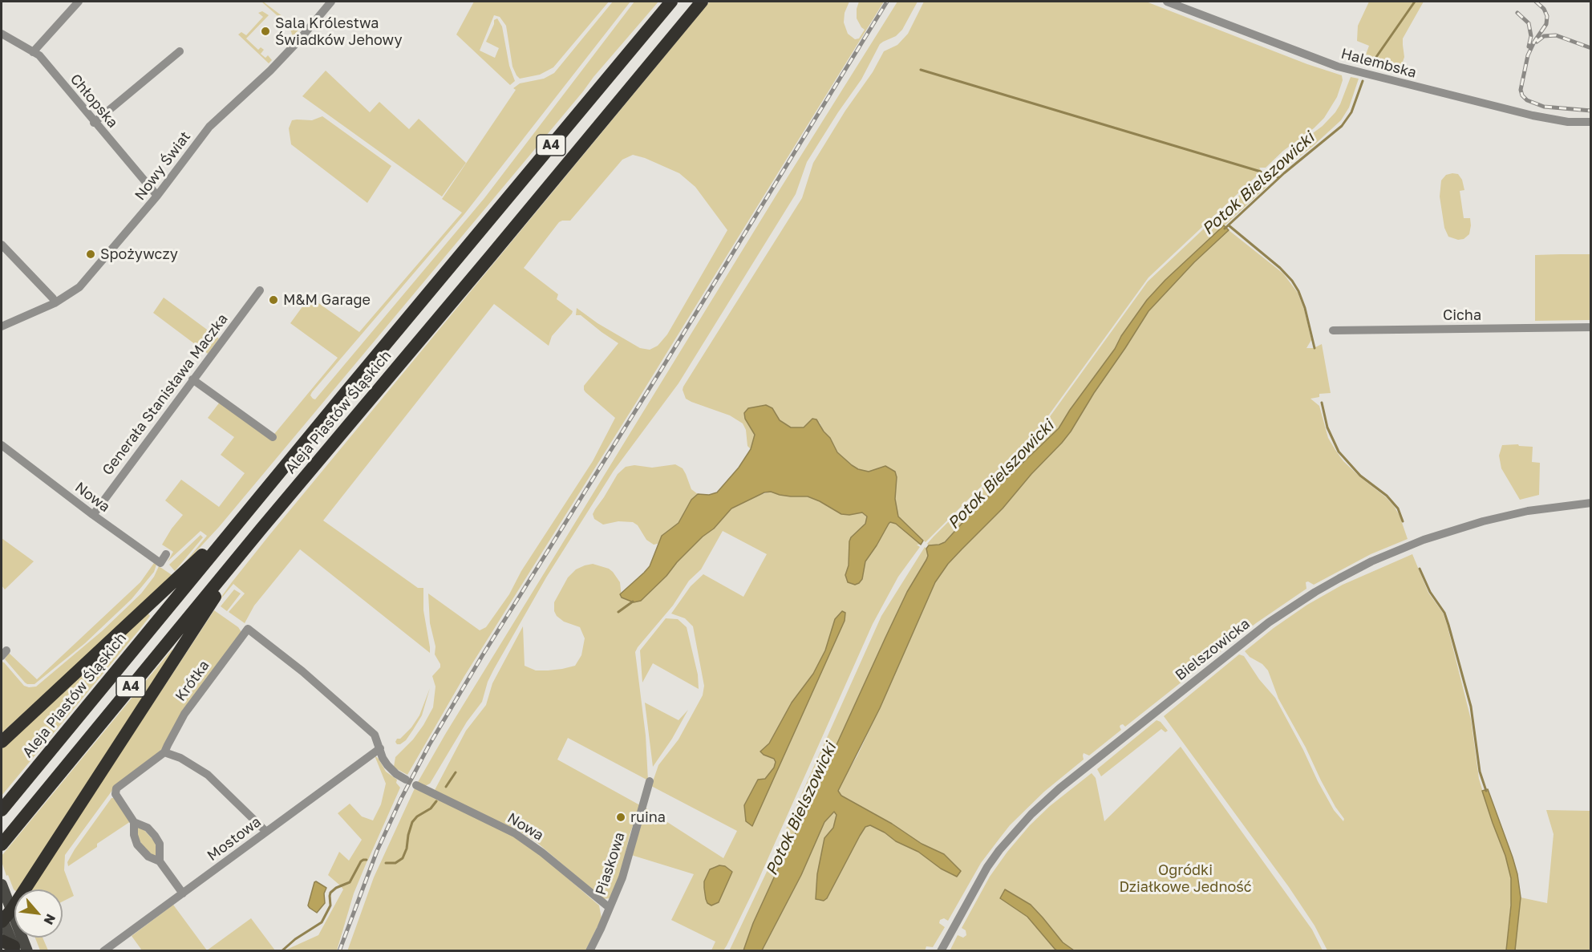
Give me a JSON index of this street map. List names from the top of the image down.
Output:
{
  "streets": {
    "highway": ["A4", "Aleja Piastów Śląskich"],
    "street": [
      "Halembska",
      "Chłopska",
      "Nowy Świat",
      "Cicha",
      "Generała Stanisława Maczka",
      "Nowa",
      "Bielszowicka",
      "Krótka",
      "Mostowa",
      "Piaskowa"
    ]
  },
  "crossings": [
    ["Chłopska", "Nowy Świat"],
    ["Generała Stanisława Maczka", "Nowa"],
    ["Nowa", "Piaskowa"],
    ["Krótka", "Mostowa"]
  ],
  "water": ["Potok Bielszowicki"],
  "parks": ["Ogródki Działkowe Jedność"],
  "places": [
    "Sala Królestwa Świadków Jehowy",
    "Spożywczy",
    "M&M Garage",
    "ruina"
  ],
  "north": "bottom right"
}
